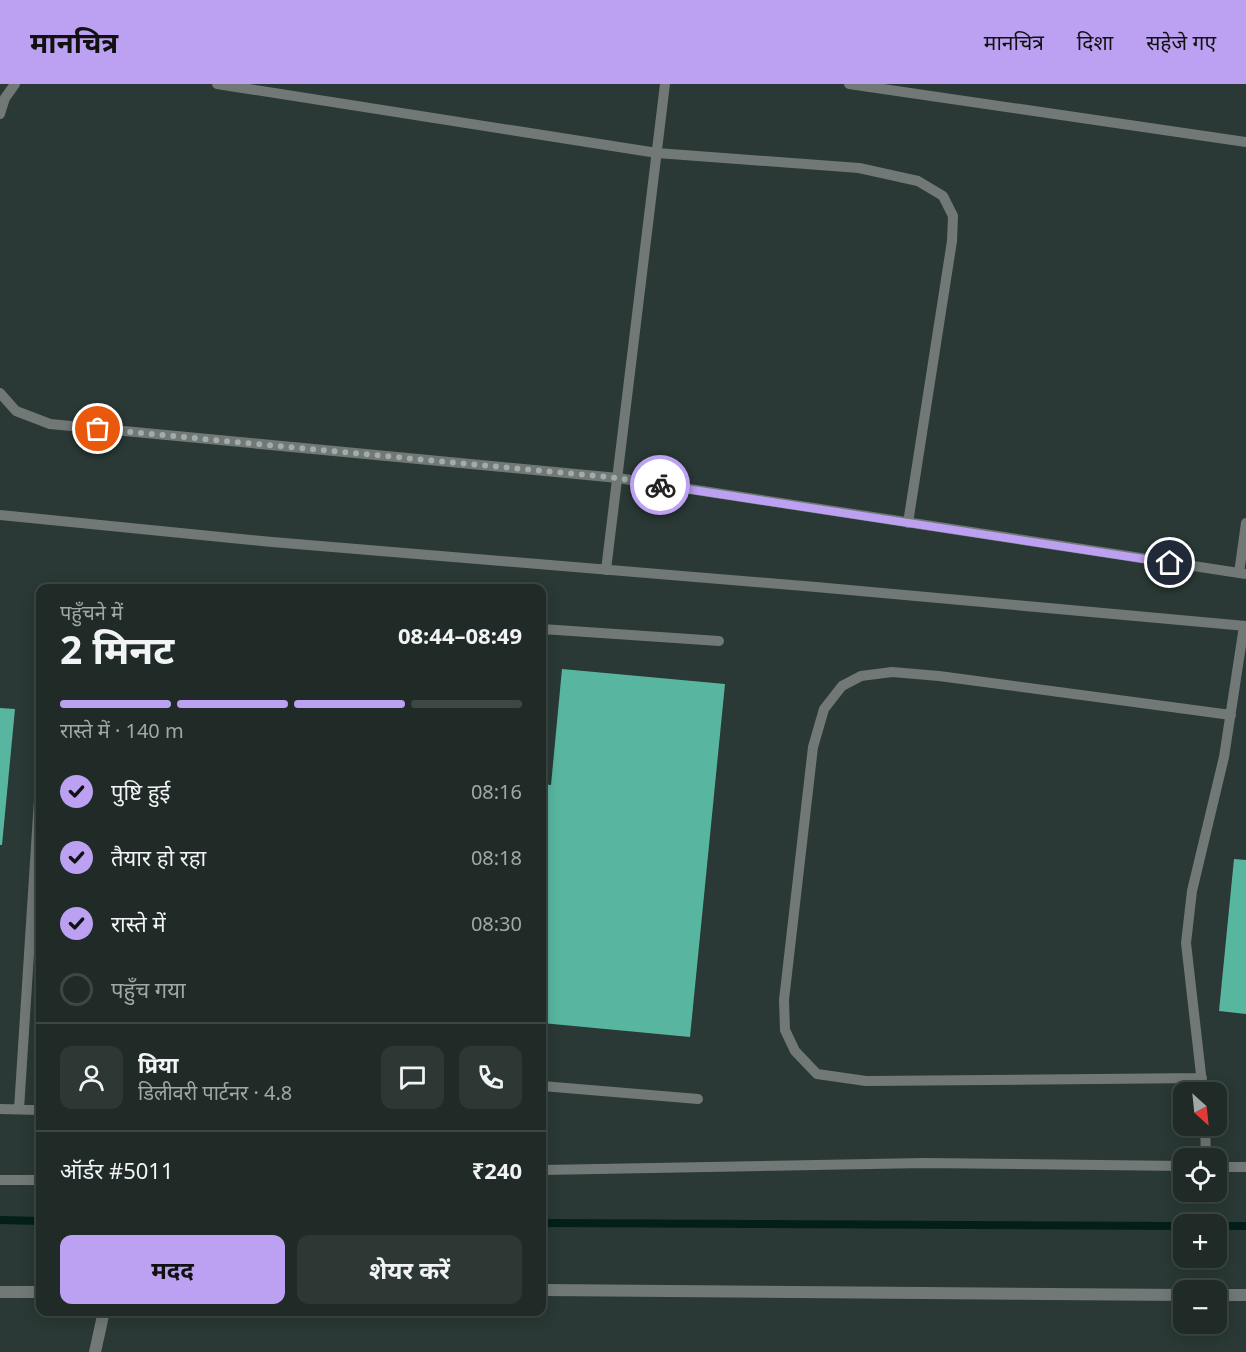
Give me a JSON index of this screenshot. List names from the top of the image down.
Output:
{
  "north": "bottom right",
  "page": {
    "header": "मानचित्र",
    "nav": ["मानचित्र", "दिशा", "सहेजे गए"],
    "heading": ["2 मिनट", "पहुँचने में", "08:44–08:49"],
    "panel": [
      "प्रिया",
      "डिलीवरी पार्टनर · 4.8",
      "ऑर्डर #5011",
      "₹240"
    ],
    "bar": "रास्ते में · 140 m",
    "list": [
      ["पुष्टि हुई", "08:16"],
      ["तैयार हो रहा", "08:18"],
      ["रास्ते में", "08:30"],
      "पहुँच गया"
    ],
    "map_buttons": ["+", "−"],
    "buttons": ["मदद", "शेयर करें"]
  }
}
